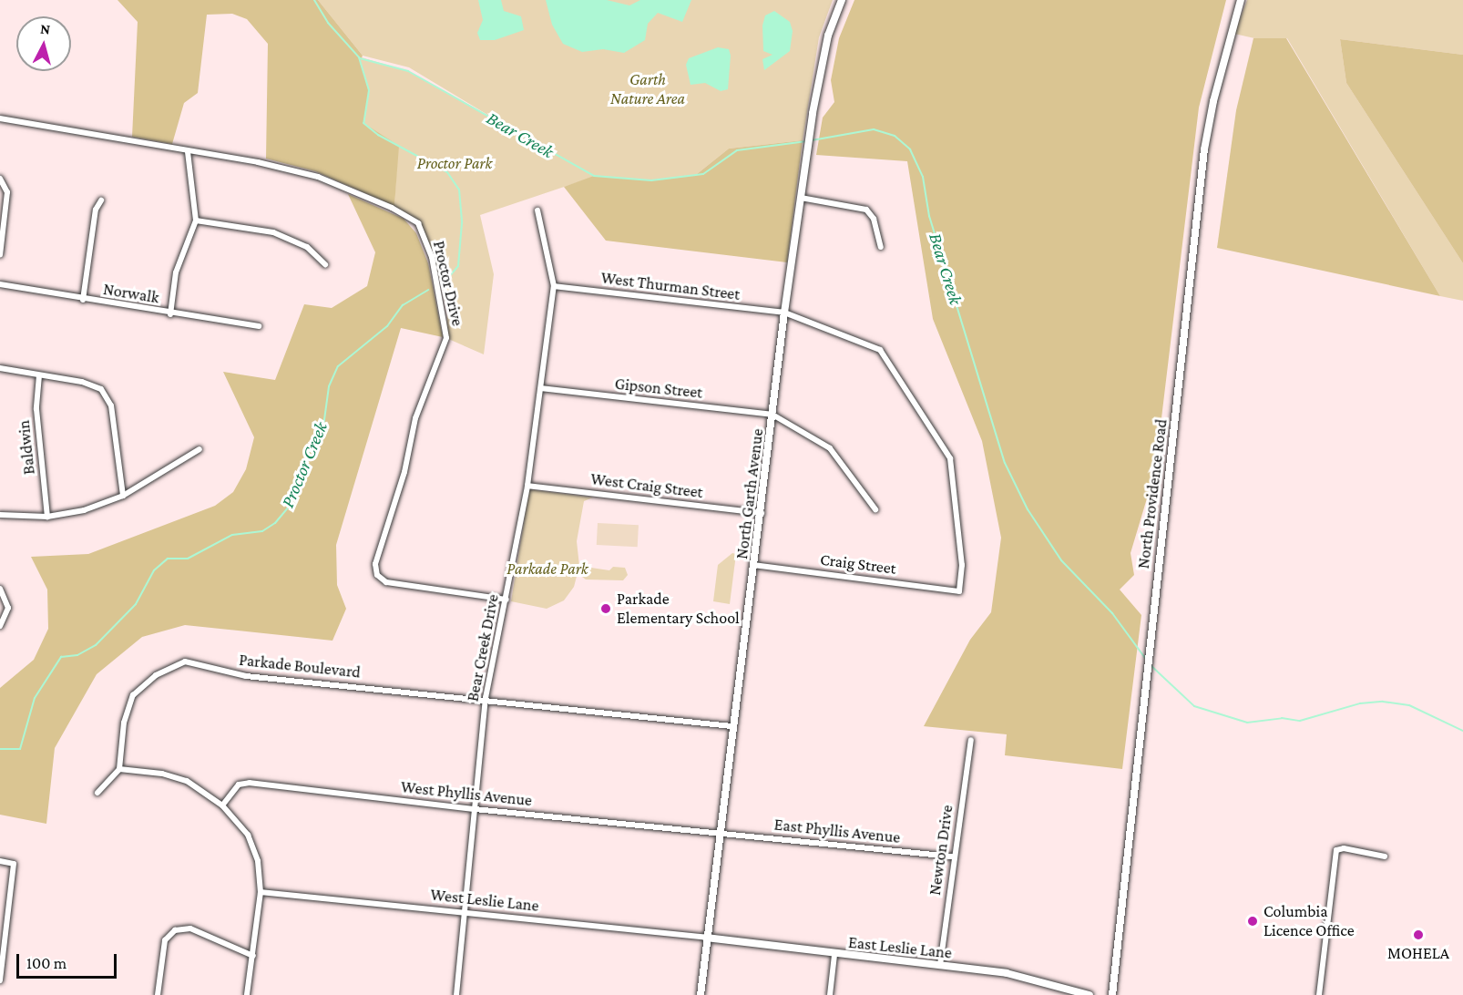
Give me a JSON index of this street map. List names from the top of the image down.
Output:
{
  "streets": {
    "street": [
      "Proctor Drive",
      "West Thurman Street",
      "Norwalk",
      "Gipson Street",
      "Baldwin",
      "West Craig Street",
      "North Garth Avenue",
      "North Providence Road",
      "Craig Street",
      "Bear Creek Drive",
      "Parkade Boulevard",
      "West Phyllis Avenue",
      "East Phyllis Avenue",
      "Newton Drive",
      "West Leslie Lane",
      "East Leslie Lane"
    ]
  },
  "crossings": [
    ["Proctor Drive", "Bear Creek Drive"],
    ["West Thurman Street", "North Garth Avenue"],
    ["West Thurman Street", "Craig Street"],
    ["West Thurman Street", "Bear Creek Drive"],
    ["Gipson Street", "North Garth Avenue"],
    ["Gipson Street", "Bear Creek Drive"],
    ["West Craig Street", "North Garth Avenue"],
    ["West Craig Street", "Bear Creek Drive"],
    ["North Garth Avenue", "Craig Street"],
    ["North Garth Avenue", "Parkade Boulevard"],
    ["North Garth Avenue", "West Phyllis Avenue"],
    ["North Garth Avenue", "East Phyllis Avenue"],
    ["North Garth Avenue", "West Leslie Lane"],
    ["North Garth Avenue", "East Leslie Lane"],
    ["Bear Creek Drive", "Parkade Boulevard"],
    ["Bear Creek Drive", "West Phyllis Avenue"],
    ["Bear Creek Drive", "West Leslie Lane"],
    ["West Phyllis Avenue", "East Phyllis Avenue"],
    ["East Phyllis Avenue", "Newton Drive"],
    ["Newton Drive", "East Leslie Lane"],
    ["West Leslie Lane", "East Leslie Lane"]
  ],
  "water": ["Bear Creek", "Proctor Creek"],
  "parks": ["Garth Nature Area", "Proctor Park", "Parkade Park"],
  "places": ["Parkade Elementary School", "Columbia Licence Office", "MOHELA"],
  "scale_bar": "100 m",
  "north": "top"
}
